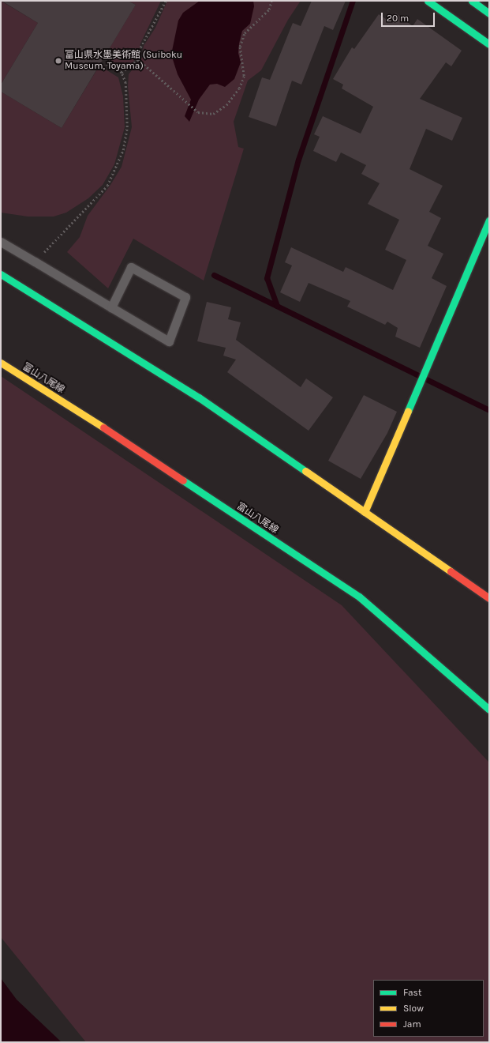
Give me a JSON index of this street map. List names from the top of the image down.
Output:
{
  "streets": {
    "street": ["富山八尾線"]
  },
  "places": ["富山県水墨美術館 (Suiboku Museum, Toyama)"],
  "legend": ["Fast", "Slow", "Jam"],
  "scale_bar": "20 m"
}
